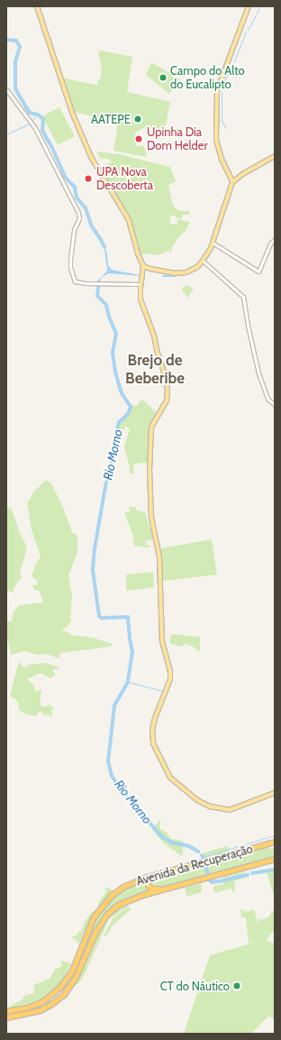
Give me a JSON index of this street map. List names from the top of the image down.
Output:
{
  "streets": {
    "highway": ["Avenida da Recuperação"]
  },
  "districts": ["Brejo de Beberibe"],
  "water": ["Rio Morno"],
  "places": [
    "Campo do Alto do Eucalipto",
    "AATEPE",
    "Upinha Dia Dom Helder",
    "UPA Nova Descoberta",
    "CT do Náutico"
  ]
}
